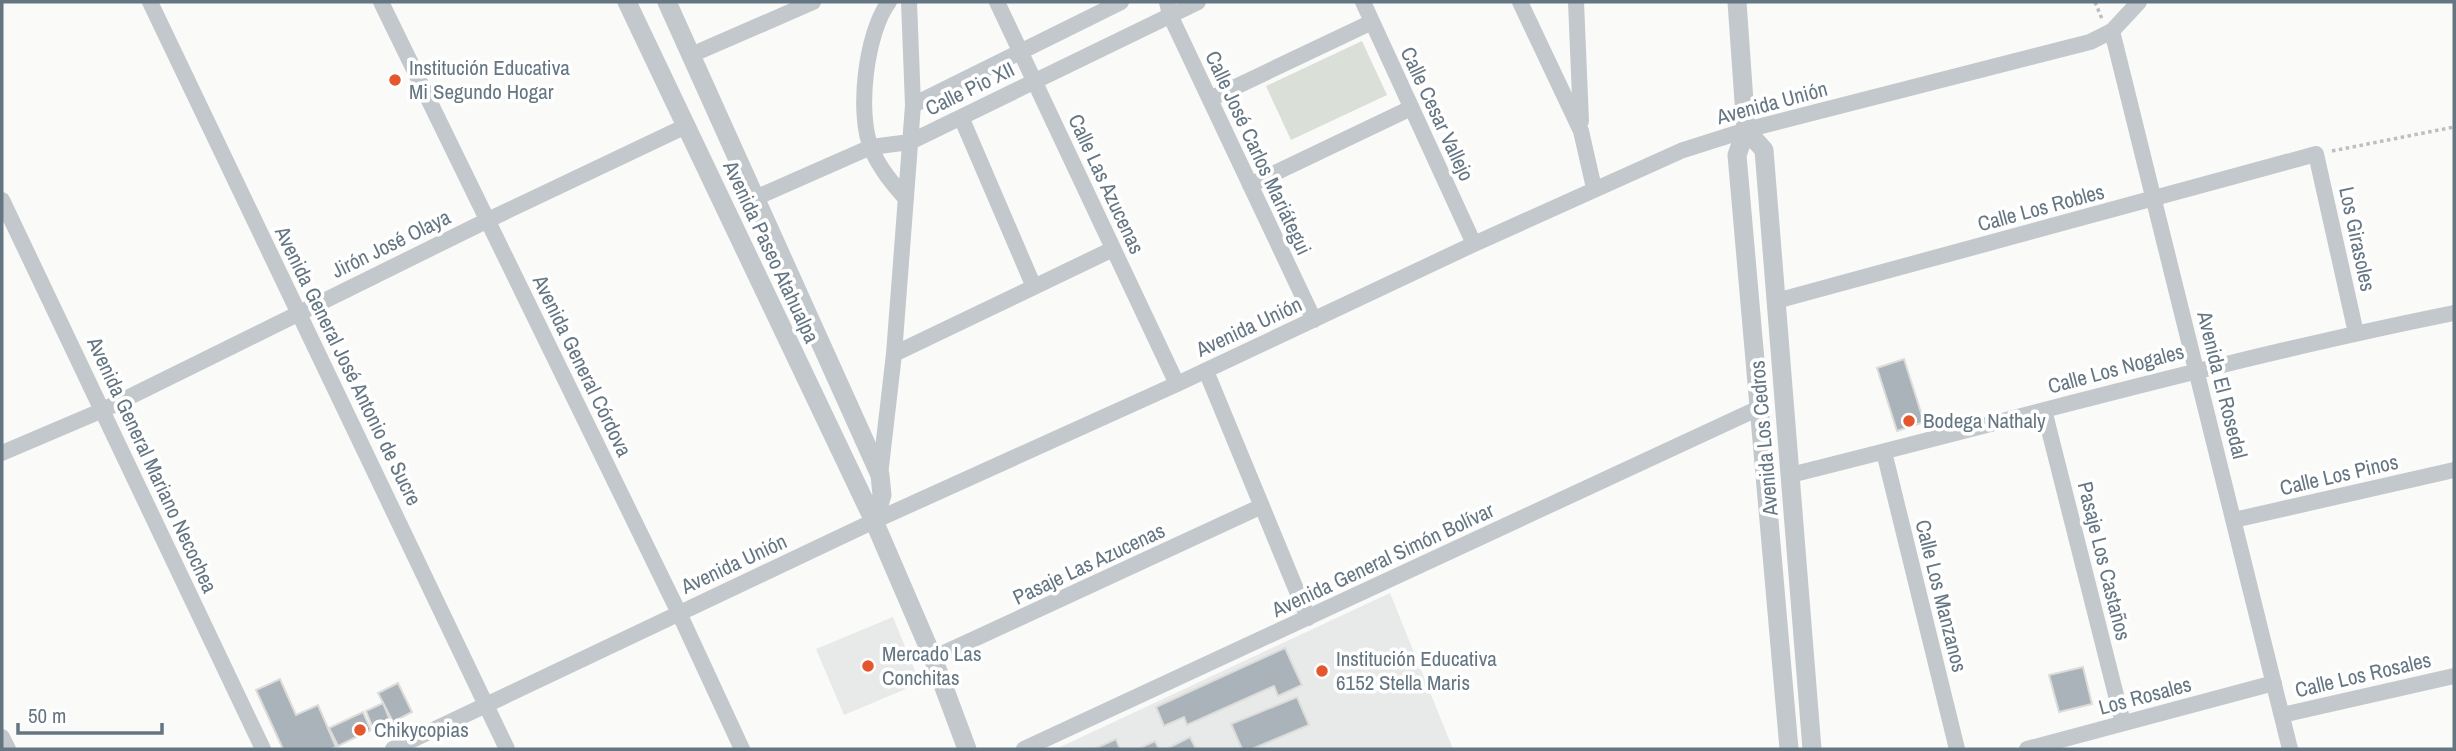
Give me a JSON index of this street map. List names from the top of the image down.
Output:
{
  "streets": {
    "street": [
      "Calle Pio XII",
      "Avenida Unión",
      "Calle Cesar Vallejo",
      "Calle José Carlos Mariátegui",
      "Calle Las Azucenas",
      "Calle Los Robles",
      "Los Girasoles",
      "Jirón José Olaya",
      "Avenida Paseo Atahualpa",
      "Avenida General José Antonio de Sucre",
      "Avenida General Córdova",
      "Calle Los Nogales",
      "Avenida El Rosedal",
      "Avenida Los Cedros",
      "Avenida General Mariano Necochea",
      "Calle Los Pinos",
      "Avenida General Simón Bolívar",
      "Pasaje Los Castaños",
      "Pasaje Las Azucenas",
      "Calle Los Manzanos",
      "Calle Los Rosales",
      "Los Rosales"
    ]
  },
  "crossings": [
    ["Calle Pio XII", "Calle José Carlos Mariátegui"],
    ["Calle Pio XII", "Calle Las Azucenas"],
    ["Calle Pio XII", "Avenida Paseo Atahualpa"],
    ["Avenida Unión", "Calle Cesar Vallejo"],
    ["Avenida Unión", "Calle José Carlos Mariátegui"],
    ["Avenida Unión", "Calle Las Azucenas"],
    ["Avenida Unión", "Avenida Paseo Atahualpa"],
    ["Avenida Unión", "Avenida General José Antonio de Sucre"],
    ["Avenida Unión", "Avenida General Córdova"],
    ["Avenida Unión", "Avenida El Rosedal"],
    ["Avenida Unión", "Avenida Los Cedros"],
    ["Calle Los Robles", "Los Girasoles"],
    ["Calle Los Robles", "Avenida El Rosedal"],
    ["Calle Los Robles", "Avenida Los Cedros"],
    ["Los Girasoles", "Calle Los Nogales"],
    ["Jirón José Olaya", "Avenida Paseo Atahualpa"],
    ["Jirón José Olaya", "Avenida General José Antonio de Sucre"],
    ["Jirón José Olaya", "Avenida General Córdova"],
    ["Jirón José Olaya", "Avenida General Mariano Necochea"],
    ["Avenida Paseo Atahualpa", "Pasaje Las Azucenas"],
    ["Calle Los Nogales", "Avenida El Rosedal"],
    ["Calle Los Nogales", "Avenida Los Cedros"],
    ["Calle Los Nogales", "Pasaje Los Castaños"],
    ["Calle Los Nogales", "Calle Los Manzanos"],
    ["Avenida El Rosedal", "Calle Los Pinos"],
    ["Avenida El Rosedal", "Calle Los Rosales"],
    ["Avenida El Rosedal", "Los Rosales"],
    ["Avenida Los Cedros", "Avenida General Simón Bolívar"],
    ["Pasaje Los Castaños", "Los Rosales"]
  ],
  "places": [
    "Institución Educativa Mi Segundo Hogar",
    "Bodega Nathaly",
    "Mercado Las Conchitas",
    "Institución Educativa 6152 Stella Maris",
    "Chikycopias"
  ],
  "scale_bar": "50 m"
}
